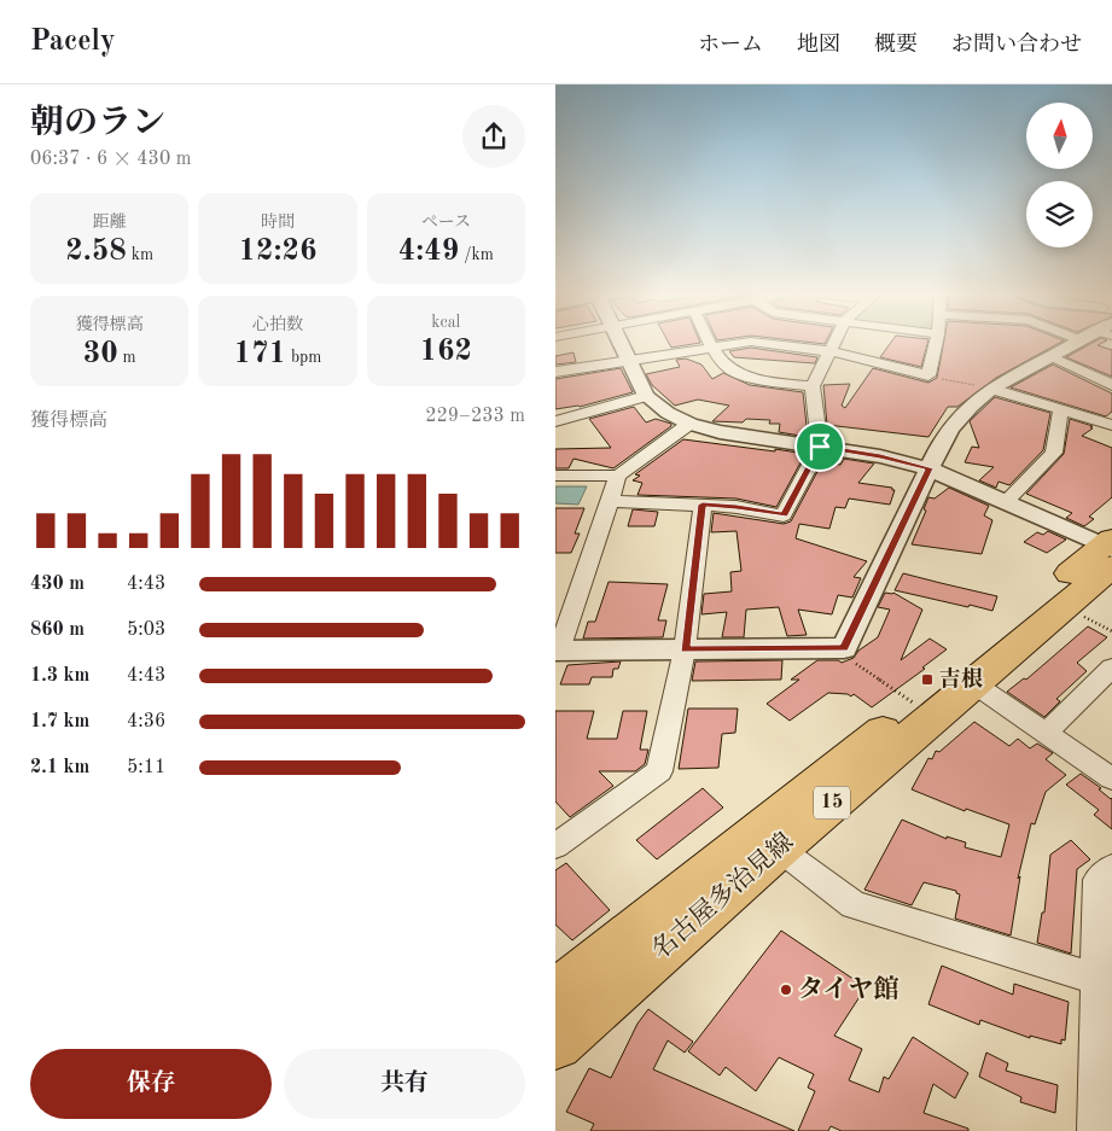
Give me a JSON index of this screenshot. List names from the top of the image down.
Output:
{
  "streets": {
    "main road": ["15", "名古屋多治見線"]
  },
  "places": {
    "transit": ["吉根"],
    "other": ["タイヤ館"]
  },
  "north": "top",
  "page": {
    "header": "Pacely",
    "nav": [
      "ホーム",
      "地図",
      "概要",
      "お問い合わせ"
    ],
    "heading": ["朝のラン", "06:37 · 6 × 430 m"],
    "stats": [
      ["距離", "2.58 km"],
      ["時間", "12:26"],
      ["ペース", "4:49 /km"],
      ["獲得標高", "30 m"],
      ["心拍数", "171 bpm"],
      ["kcal", "162"]
    ],
    "chart": ["獲得標高", "229–233 m"],
    "list": [
      {
        "name": "430 m",
        "note": "4:43"
      },
      {
        "name": "860 m",
        "note": "5:03"
      },
      {
        "name": "1.3 km",
        "note": "4:43"
      },
      {
        "name": "1.7 km",
        "note": "4:36"
      },
      {
        "name": "2.1 km",
        "note": "5:11"
      }
    ],
    "buttons": ["保存", "共有"]
  }
}
